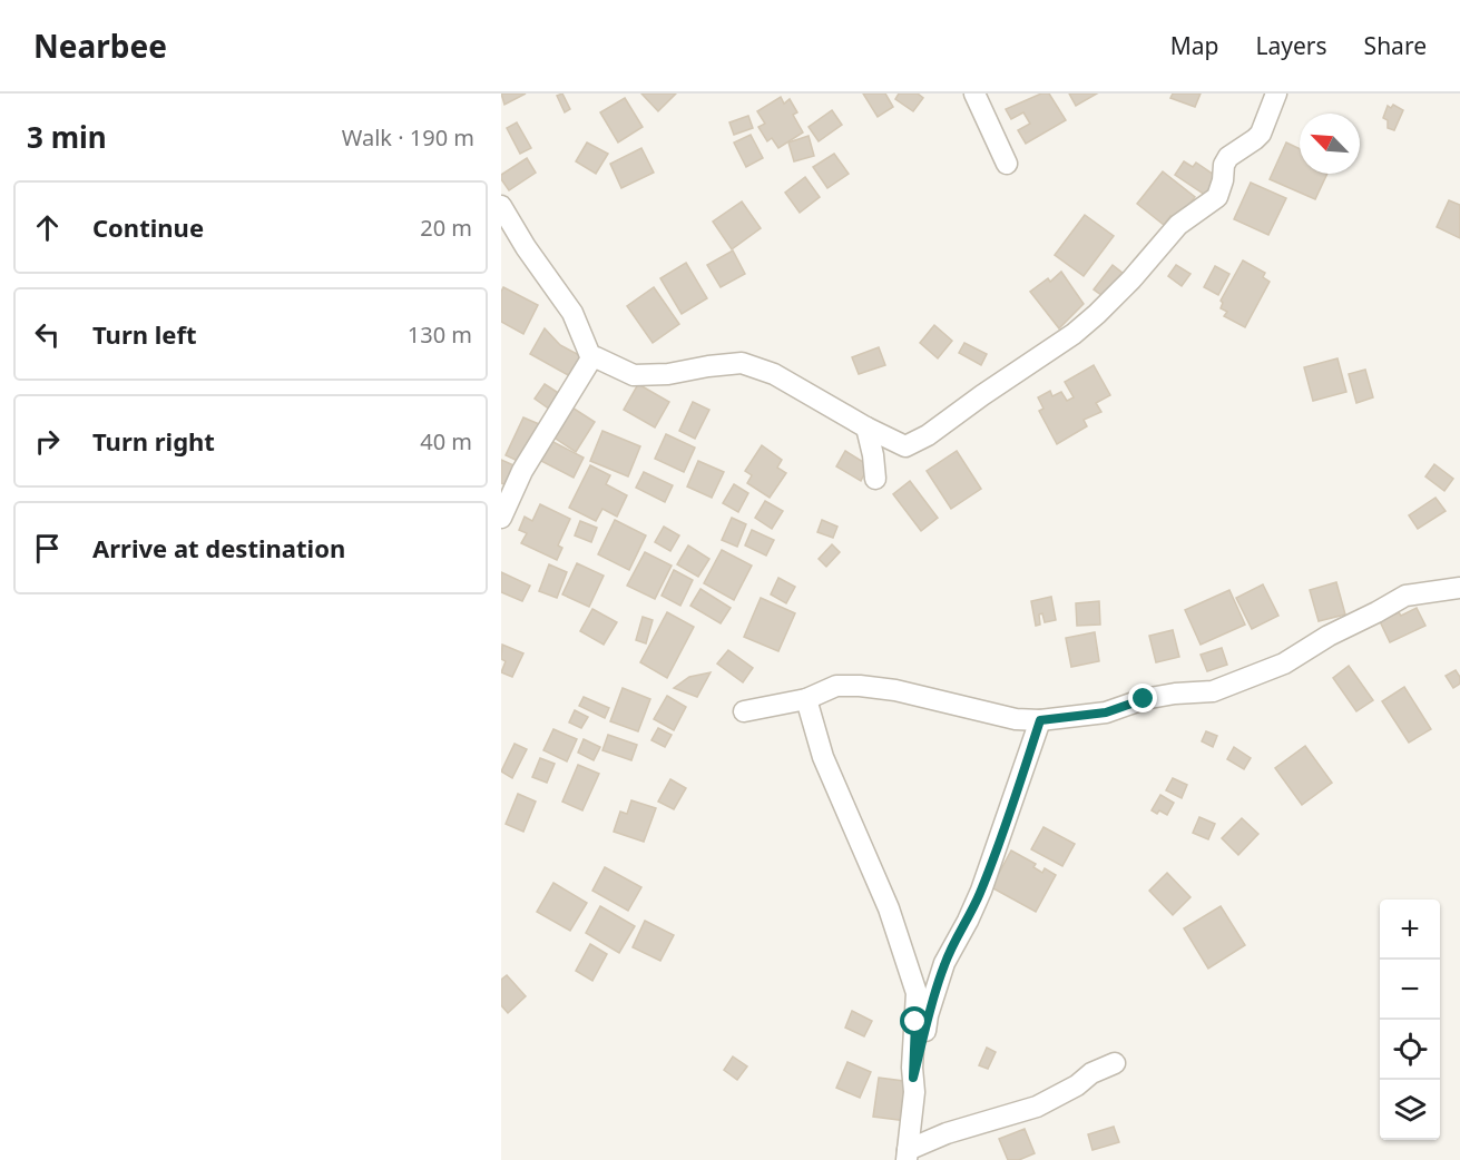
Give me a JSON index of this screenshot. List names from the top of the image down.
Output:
{
  "north": "top left",
  "page": {
    "header": "Nearbee",
    "nav": ["Map", "Layers", "Share"],
    "heading": ["3 min", "Walk · 190 m"],
    "list": [
      ["Continue", "20 m"],
      ["Turn left", "130 m"],
      ["Turn right", "40 m"],
      "Arrive at destination"
    ],
    "map_buttons": ["+", "−"]
  }
}
